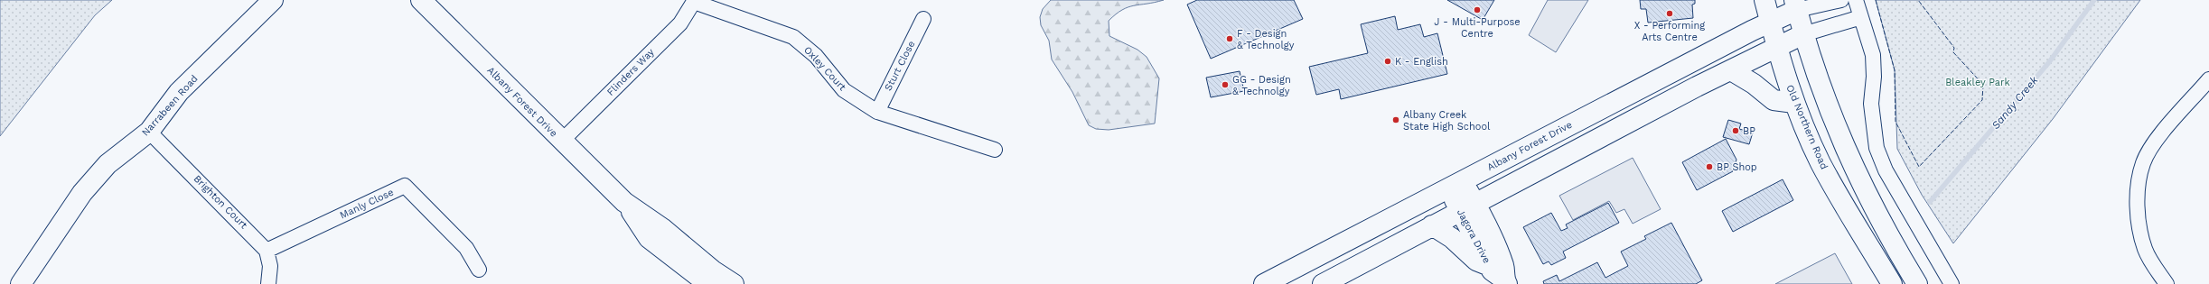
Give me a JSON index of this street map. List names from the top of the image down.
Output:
{
  "streets": {
    "main road": [
      "Albany Forest Drive",
      "Narrabeen Road",
      "Old Northern Road",
      "Jagora Drive"
    ],
    "street": [
      "Sturt Close",
      "Oxley Court",
      "Flinders Way",
      "Brighton Court",
      "Manly Close"
    ]
  },
  "crossings": [
    ["Sturt Close", "Oxley Court"],
    ["Oxley Court", "Flinders Way"],
    ["Flinders Way", "Albany Forest Drive"],
    ["Albany Forest Drive", "Old Northern Road"],
    ["Albany Forest Drive", "Jagora Drive"],
    ["Narrabeen Road", "Brighton Court"],
    ["Brighton Court", "Manly Close"]
  ],
  "water": ["Sandy Creek"],
  "parks": ["Bleakley Park"],
  "places": [
    "J - Multi-Purpose Centre",
    "X - Performing Arts Centre",
    "F - Design & Technolgy",
    "K - English",
    "GG - Design & Technolgy",
    "Albany Creek State High School",
    "BP",
    "BP Shop"
  ]
}
